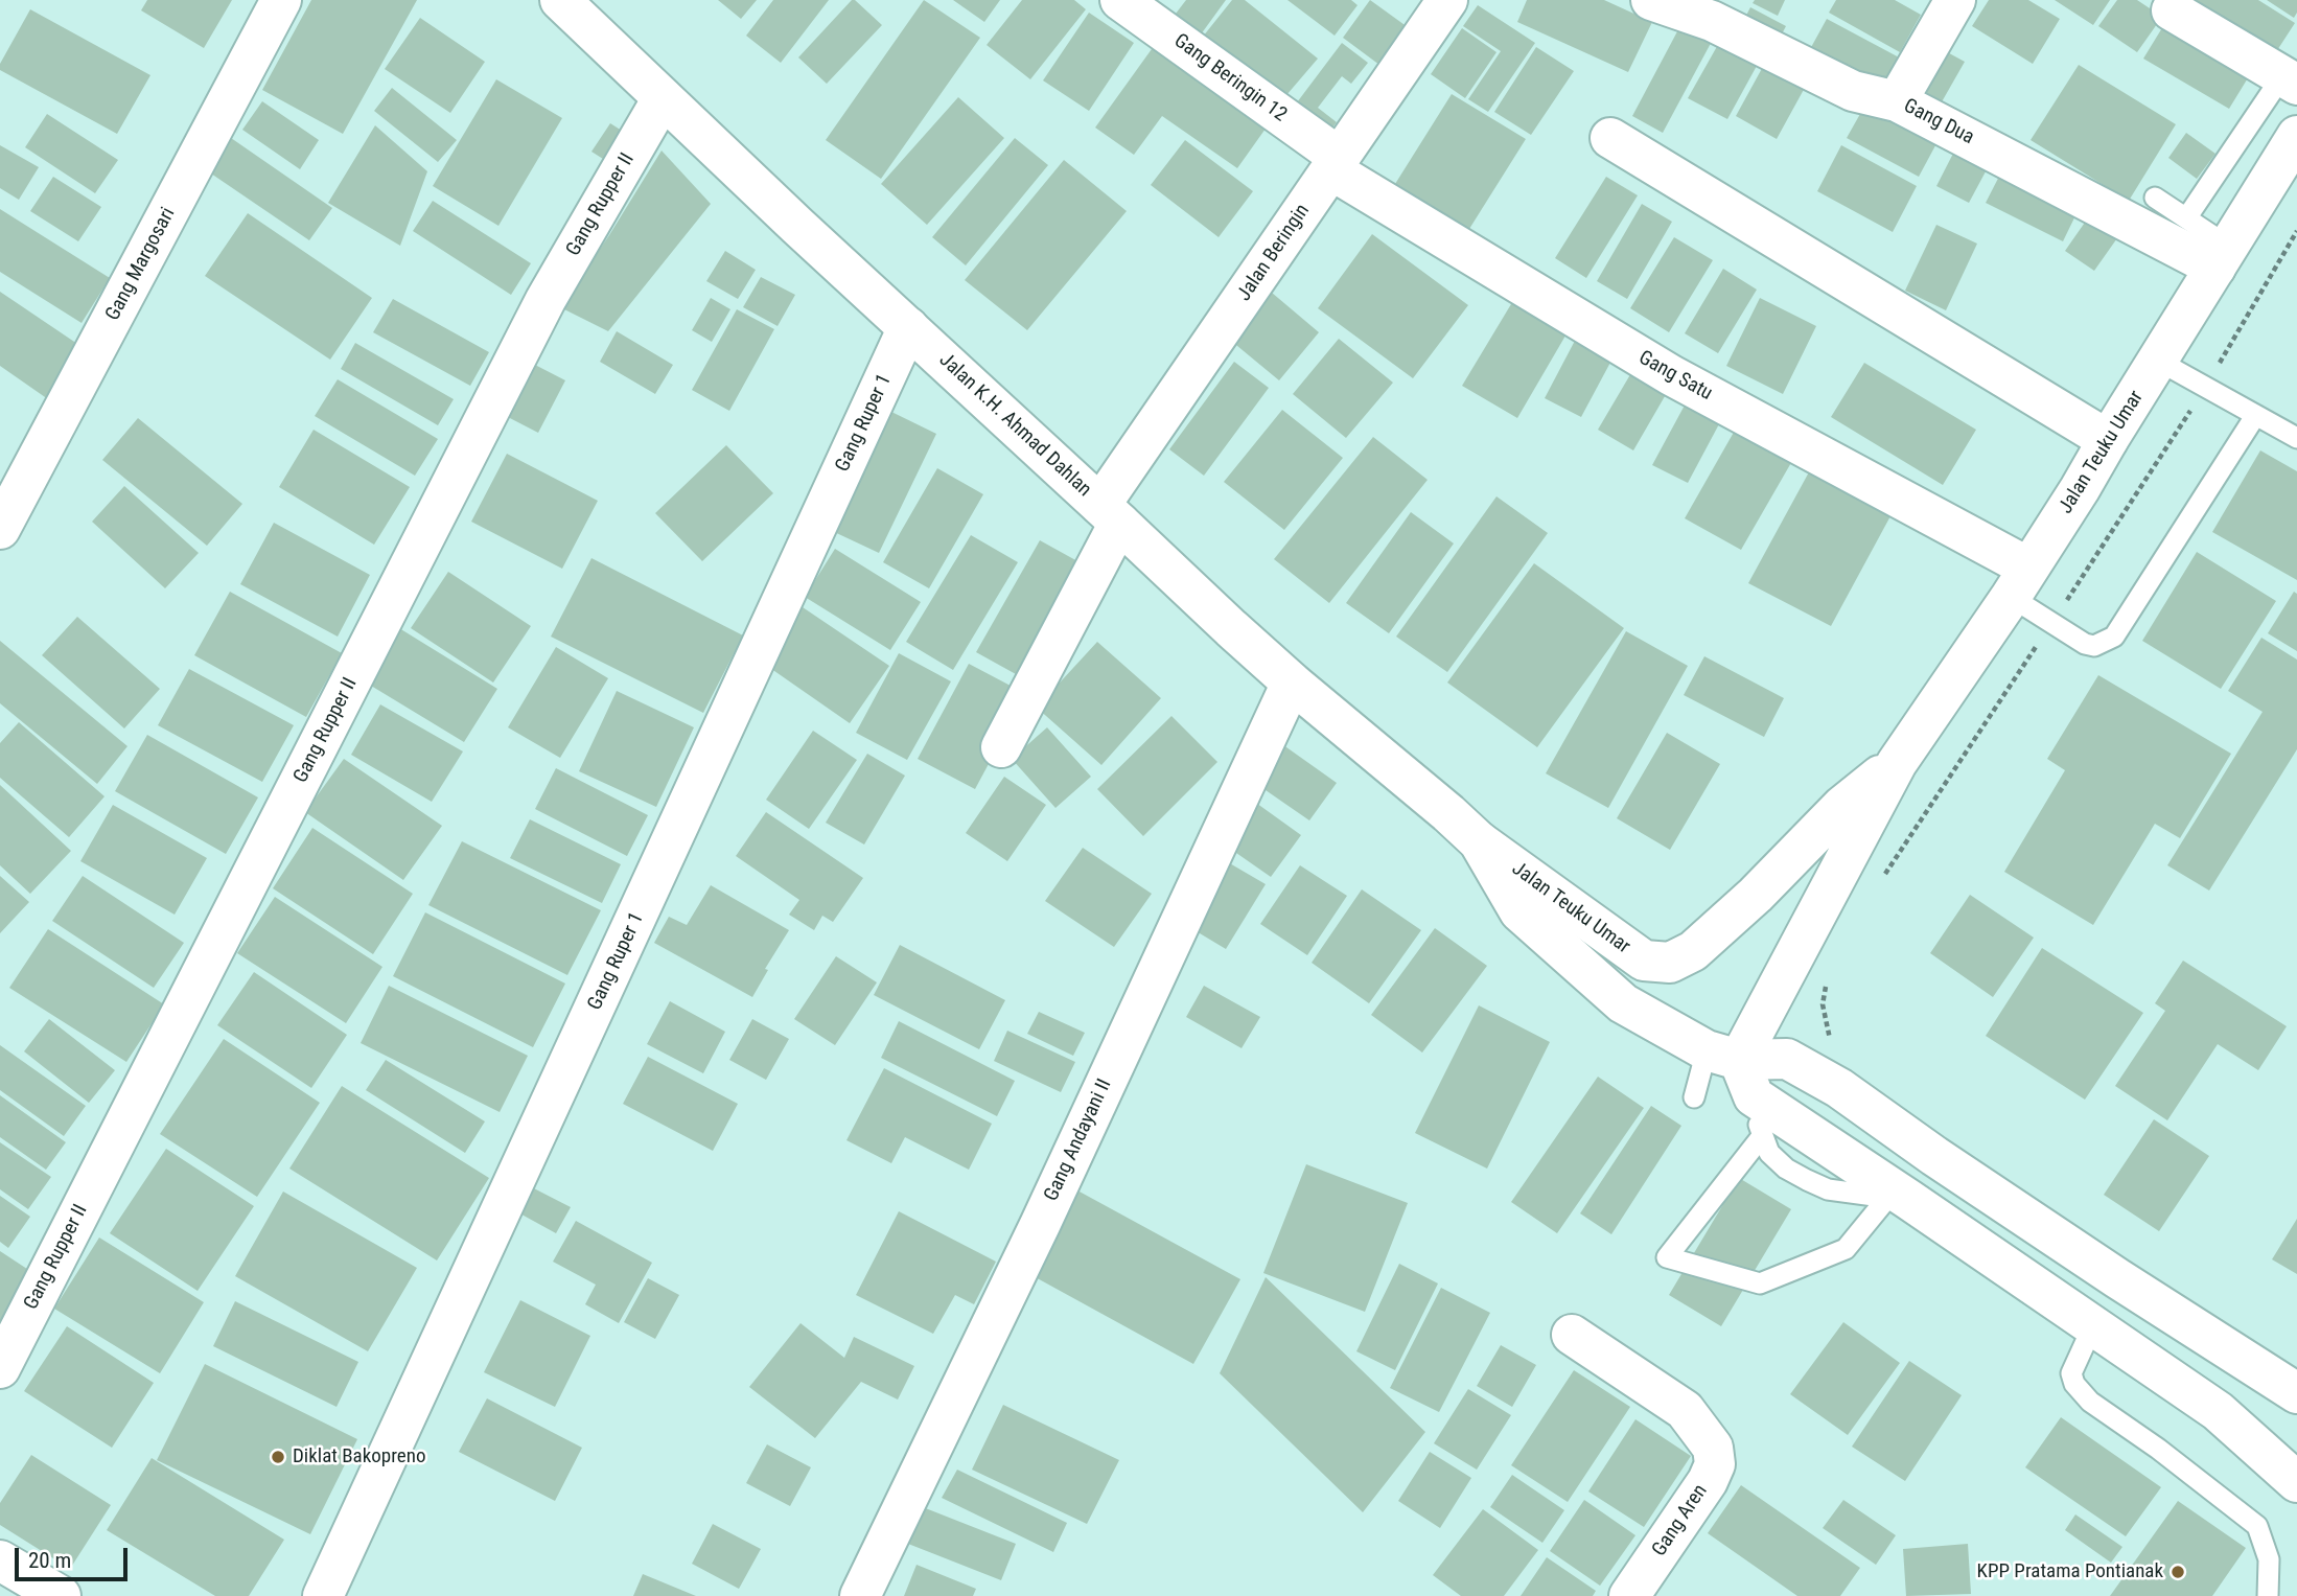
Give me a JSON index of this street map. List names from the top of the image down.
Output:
{
  "streets": {
    "street": [
      "Gang Beringin 12",
      "Gang Dua",
      "Gang Rupper II",
      "Jalan Beringin",
      "Gang Margosari",
      "Gang Satu",
      "Gang Ruper 1",
      "Jalan K.H. Ahmad Dahlan",
      "Jalan Teuku Umar",
      "Gang Andayani II",
      "Gang Aren"
    ]
  },
  "crossings": [
    ["Gang Beringin 12", "Jalan Beringin"],
    ["Gang Beringin 12", "Gang Satu"],
    ["Gang Dua", "Jalan Teuku Umar"],
    ["Gang Rupper II", "Jalan K.H. Ahmad Dahlan"],
    ["Jalan Beringin", "Gang Satu"],
    ["Jalan Beringin", "Jalan K.H. Ahmad Dahlan"],
    ["Gang Satu", "Jalan Teuku Umar"],
    ["Gang Ruper 1", "Jalan K.H. Ahmad Dahlan"],
    ["Jalan K.H. Ahmad Dahlan", "Jalan Teuku Umar"],
    ["Jalan K.H. Ahmad Dahlan", "Gang Andayani II"]
  ],
  "places": ["Diklat Bakopreno", "KPP Pratama Pontianak"],
  "scale_bar": "20 m"
}
